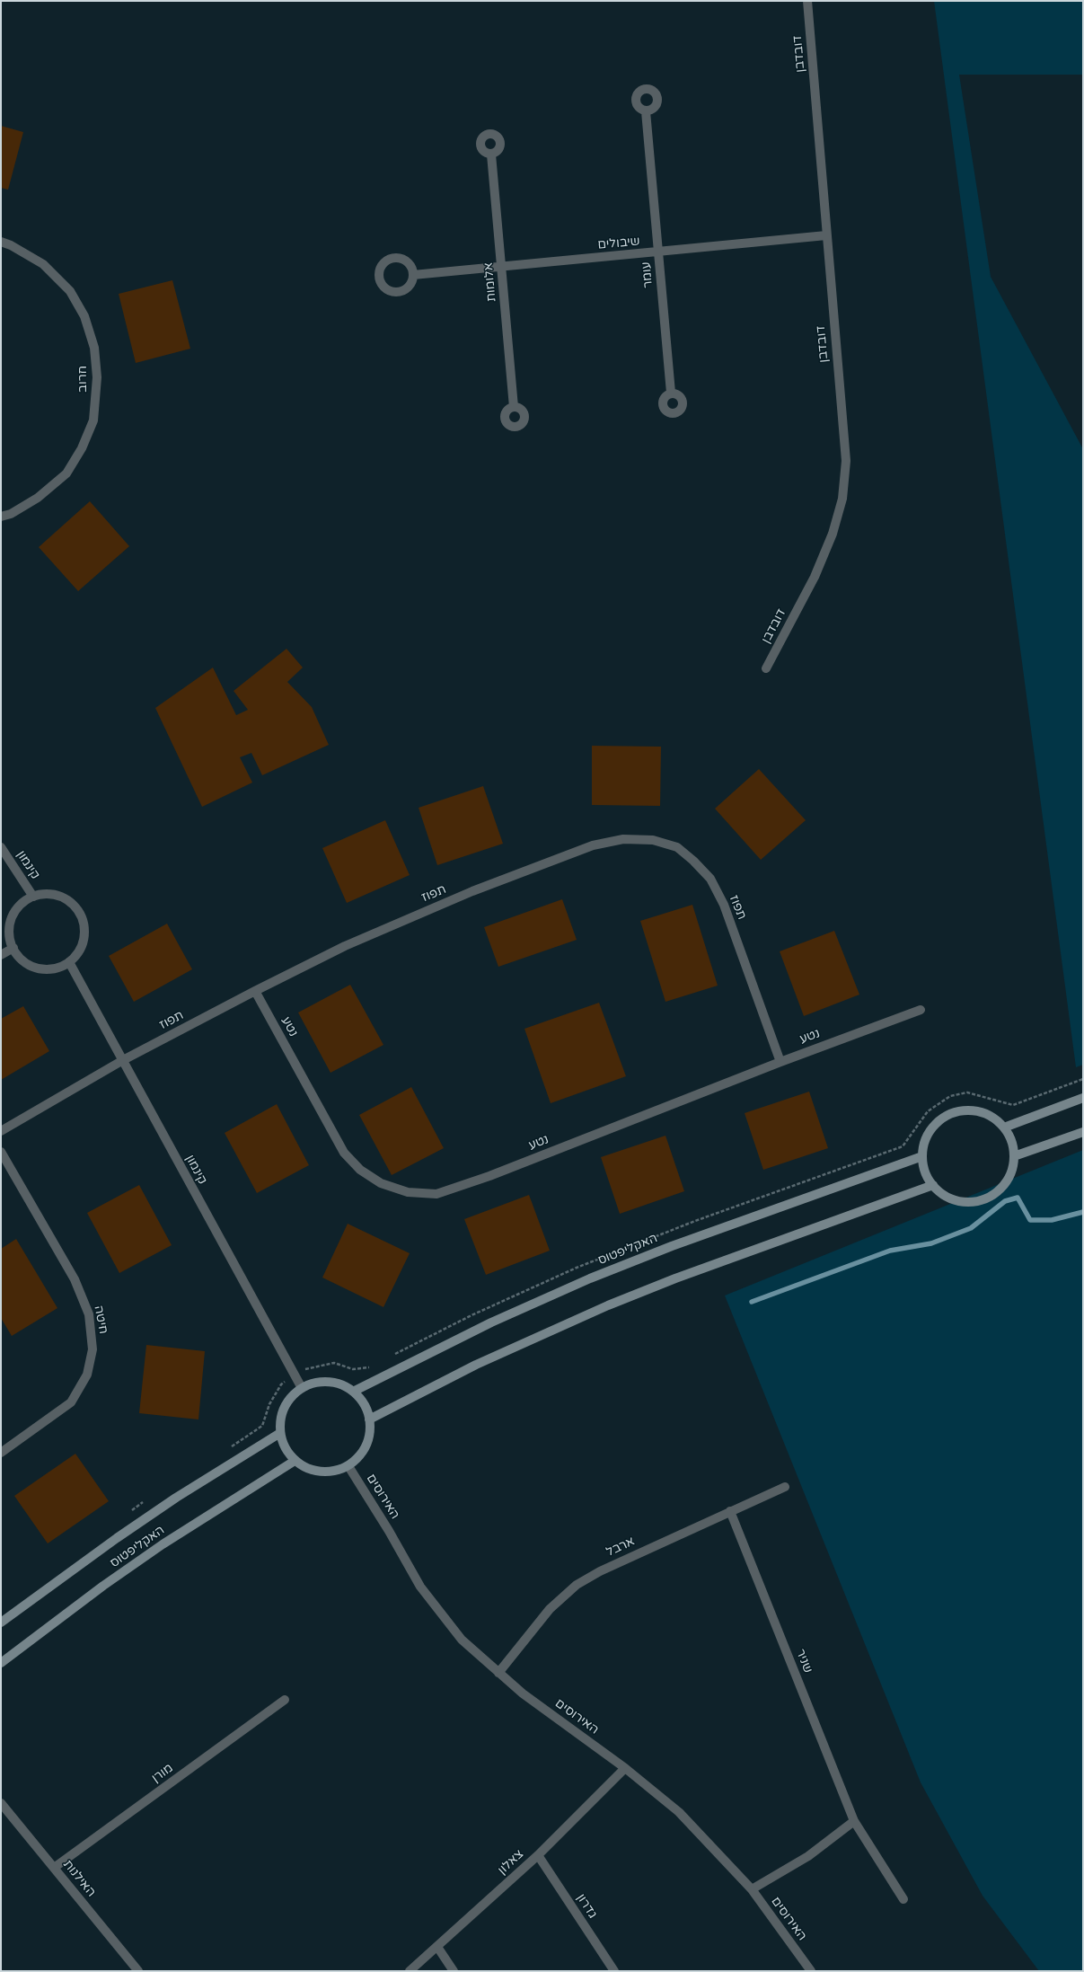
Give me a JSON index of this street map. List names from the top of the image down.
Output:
{
  "streets": {
    "main road": ["האקליפטוס"],
    "street": [
      "דובדבן",
      "שיבולים",
      "עומר",
      "אלומות",
      "חרוב",
      "קינמון",
      "תפוז",
      "נטע",
      "חיטה",
      "האירוסים",
      "ארבל",
      "שניר",
      "מורן",
      "צאלון",
      "האילנות",
      "גדרון"
    ]
  },
  "crossings": [
    ["דובדבן", "שיבולים"],
    ["שיבולים", "עומר"],
    ["שיבולים", "אלומות"],
    ["קינמון", "תפוז"],
    ["קינמון", "האקליפטוס"],
    ["קינמון", "האירוסים"],
    ["תפוז", "נטע"],
    ["האקליפטוס", "האירוסים"],
    ["האירוסים", "ארבל"],
    ["האירוסים", "צאלון"],
    ["ארבל", "שניר"],
    ["מורן", "האילנות"],
    ["צאלון", "גדרון"]
  ]
}
